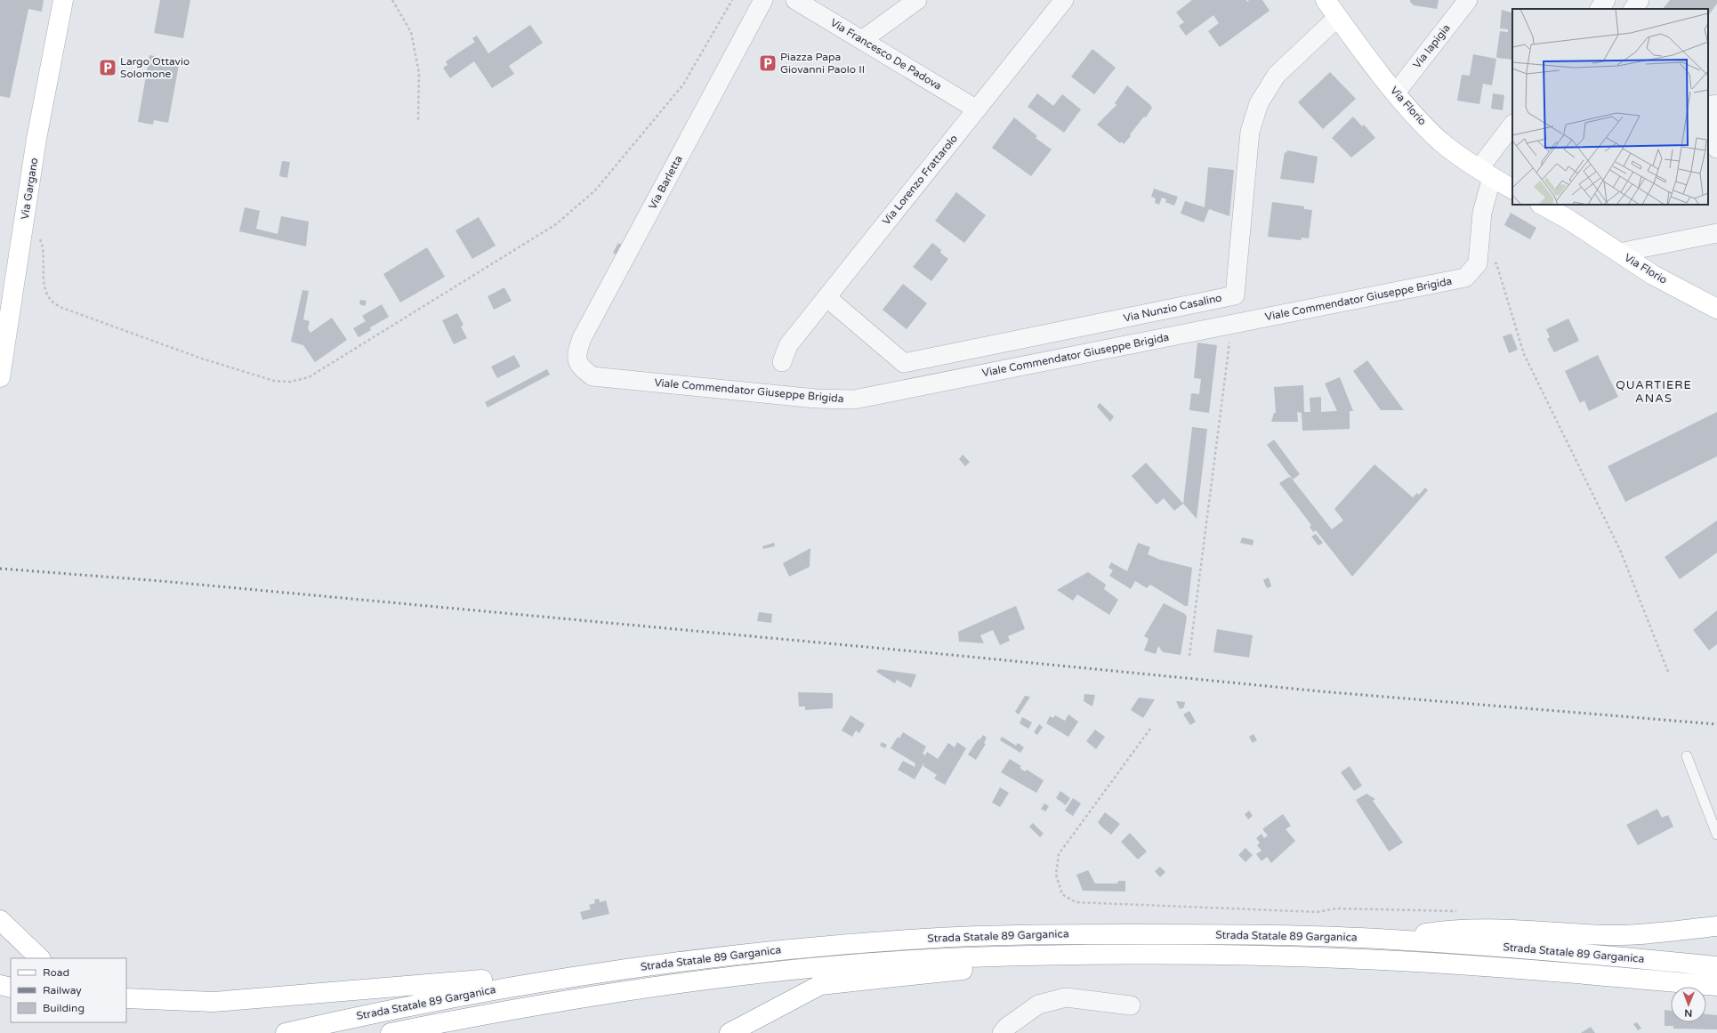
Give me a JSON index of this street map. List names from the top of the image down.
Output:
{
  "streets": {
    "main road": ["Via Florio", "Via Gargano", "Strada Statale 89 Garganica"],
    "street": [
      "Via Iapigia",
      "Via Francesco De Padova",
      "Via Lorenzo Frattarolo",
      "Via Barletta",
      "Viale Commendator Giuseppe Brigida",
      "Via Nunzio Casalino"
    ]
  },
  "crossings": [
    ["Via Iapigia", "Via Florio"],
    ["Via Francesco De Padova", "Via Lorenzo Frattarolo"],
    ["Via Florio", "Via Nunzio Casalino"],
    ["Via Lorenzo Frattarolo", "Via Nunzio Casalino"],
    ["Via Barletta", "Viale Commendator Giuseppe Brigida"]
  ],
  "districts": ["QUARTIERE ANAS"],
  "places": {
    "parking": ["Piazza Papa Giovanni Paolo II", "Largo Ottavio Solomone"]
  },
  "legend": ["Road", "Railway", "Building"],
  "north": "bottom"
}
